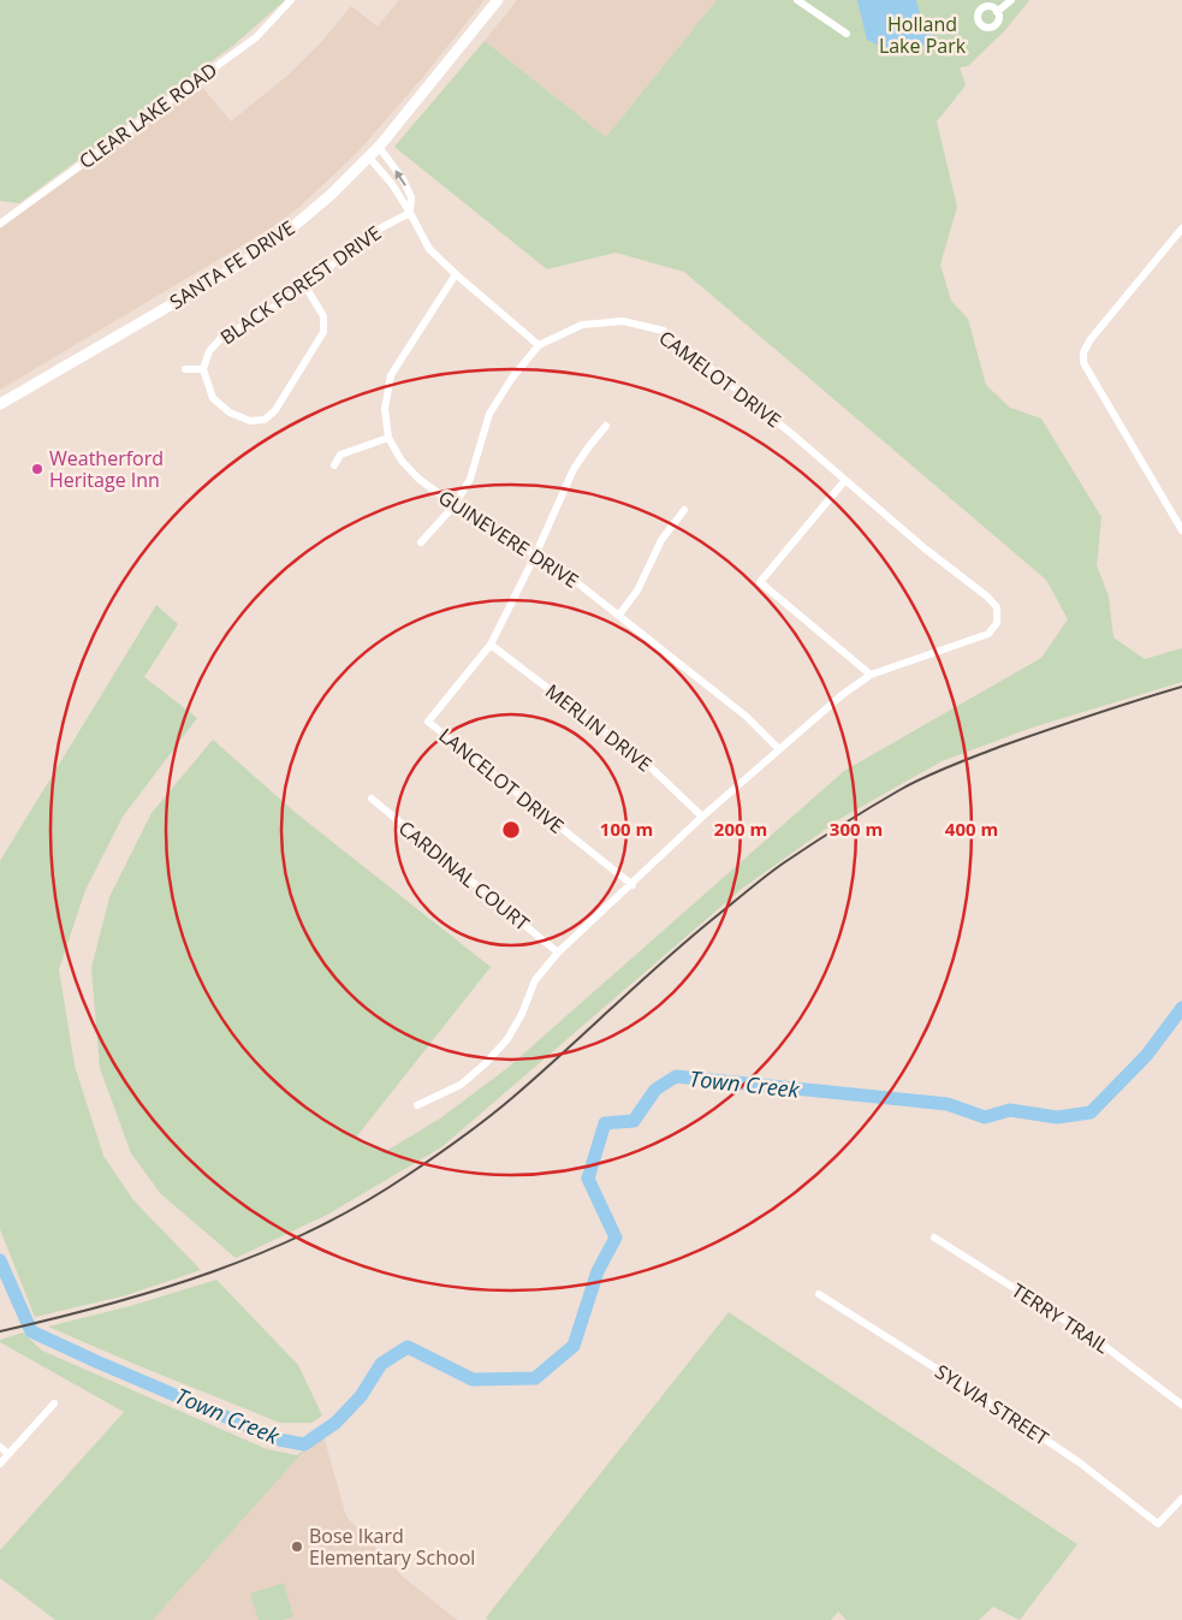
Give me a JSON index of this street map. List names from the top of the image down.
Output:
{
  "streets": {
    "main road": ["SANTA FE DRIVE"],
    "street": [
      "CLEAR LAKE ROAD",
      "BLACK FOREST DRIVE",
      "CAMELOT DRIVE",
      "GUINEVERE DRIVE",
      "MERLIN DRIVE",
      "LANCELOT DRIVE",
      "CARDINAL COURT",
      "TERRY TRAIL",
      "SYLVIA STREET"
    ]
  },
  "crossings": [
    ["CAMELOT DRIVE", "GUINEVERE DRIVE"],
    ["MERLIN DRIVE", "LANCELOT DRIVE"]
  ],
  "water": ["Town Creek"],
  "parks": ["Holland Lake Park"],
  "places": ["Weatherford Heritage Inn", "Bose Ikard Elementary School"],
  "rings": [
    "100 m",
    "200 m",
    "300 m",
    "400 m"
  ]
}
